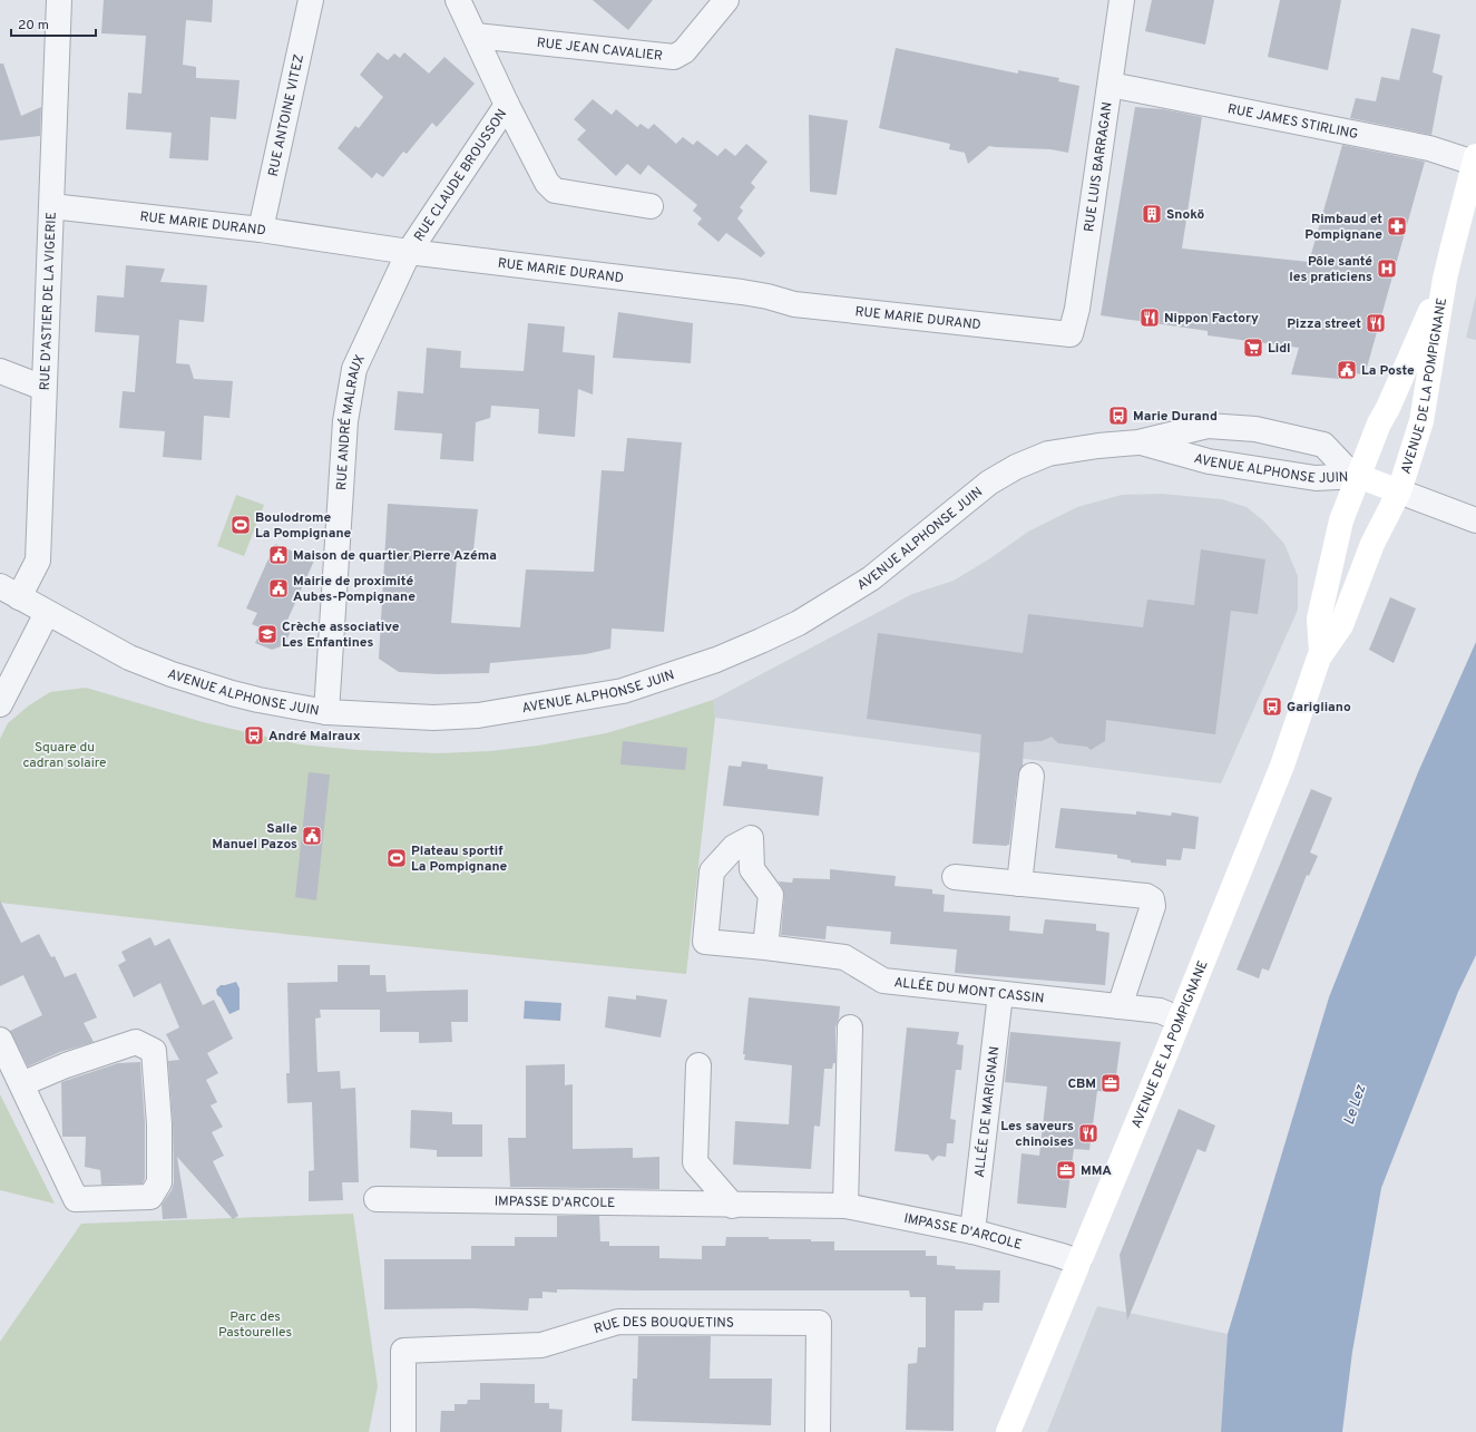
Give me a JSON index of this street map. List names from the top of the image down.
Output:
{
  "streets": {
    "main road": ["AVENUE DE LA POMPIGNANE"],
    "street": [
      "RUE JEAN CAVALIER",
      "RUE ANTOINE VITEZ",
      "RUE JAMES STIRLING",
      "RUE LUIS BARRAGAN",
      "RUE CLAUDE BROUSSON",
      "RUE MARIE DURAND",
      "RUE D'ASTIER DE LA VIGERIE",
      "RUE ANDRÉ MALRAUX",
      "AVENUE ALPHONSE JUIN",
      "ALLÉE DU MONT CASSIN",
      "ALLÉE DE MARIGNAN",
      "IMPASSE D'ARCOLE",
      "RUE DES BOUQUETINS"
    ]
  },
  "crossings": [
    ["RUE JEAN CAVALIER", "RUE CLAUDE BROUSSON"],
    ["RUE ANTOINE VITEZ", "RUE MARIE DURAND"],
    ["RUE JAMES STIRLING", "RUE LUIS BARRAGAN"],
    ["RUE JAMES STIRLING", "AVENUE DE LA POMPIGNANE"],
    ["RUE LUIS BARRAGAN", "RUE MARIE DURAND"],
    ["RUE CLAUDE BROUSSON", "RUE MARIE DURAND"],
    ["RUE CLAUDE BROUSSON", "RUE ANDRÉ MALRAUX"],
    ["RUE MARIE DURAND", "RUE D'ASTIER DE LA VIGERIE"],
    ["RUE MARIE DURAND", "RUE ANDRÉ MALRAUX"],
    ["RUE D'ASTIER DE LA VIGERIE", "AVENUE ALPHONSE JUIN"],
    ["AVENUE DE LA POMPIGNANE", "AVENUE ALPHONSE JUIN"],
    ["AVENUE DE LA POMPIGNANE", "ALLÉE DU MONT CASSIN"],
    ["AVENUE DE LA POMPIGNANE", "IMPASSE D'ARCOLE"],
    ["RUE ANDRÉ MALRAUX", "AVENUE ALPHONSE JUIN"],
    ["ALLÉE DU MONT CASSIN", "ALLÉE DE MARIGNAN"],
    ["ALLÉE DE MARIGNAN", "IMPASSE D'ARCOLE"]
  ],
  "water": ["Le Lez"],
  "parks": ["Square du cadran solaire", "Parc des Pastourelles"],
  "places": {
    "building": ["Snokö"],
    "pharmacy": ["Rimbaud et Pompignane"],
    "hospital": ["Pôle santé les praticiens"],
    "restaurant": ["Nippon Factory", "Pizza street", "Les saveurs chinoises"],
    "supermarket": ["Lidl"],
    "public building": [
      "La Poste",
      "Maison de quartier Pierre Azéma",
      "Mairie de proximité Aubes-Pompignane",
      "Salle Manuel Pazos"
    ],
    "bus stop": ["Marie Durand", "Garigliano", "André Malraux"],
    "sports": ["Boulodrome La Pompignane", "Plateau sportif La Pompignane"],
    "school or university": ["Crèche associative Les Enfantines"],
    "office": ["CBM", "MMA"]
  },
  "scale_bar": "20 m"
}
